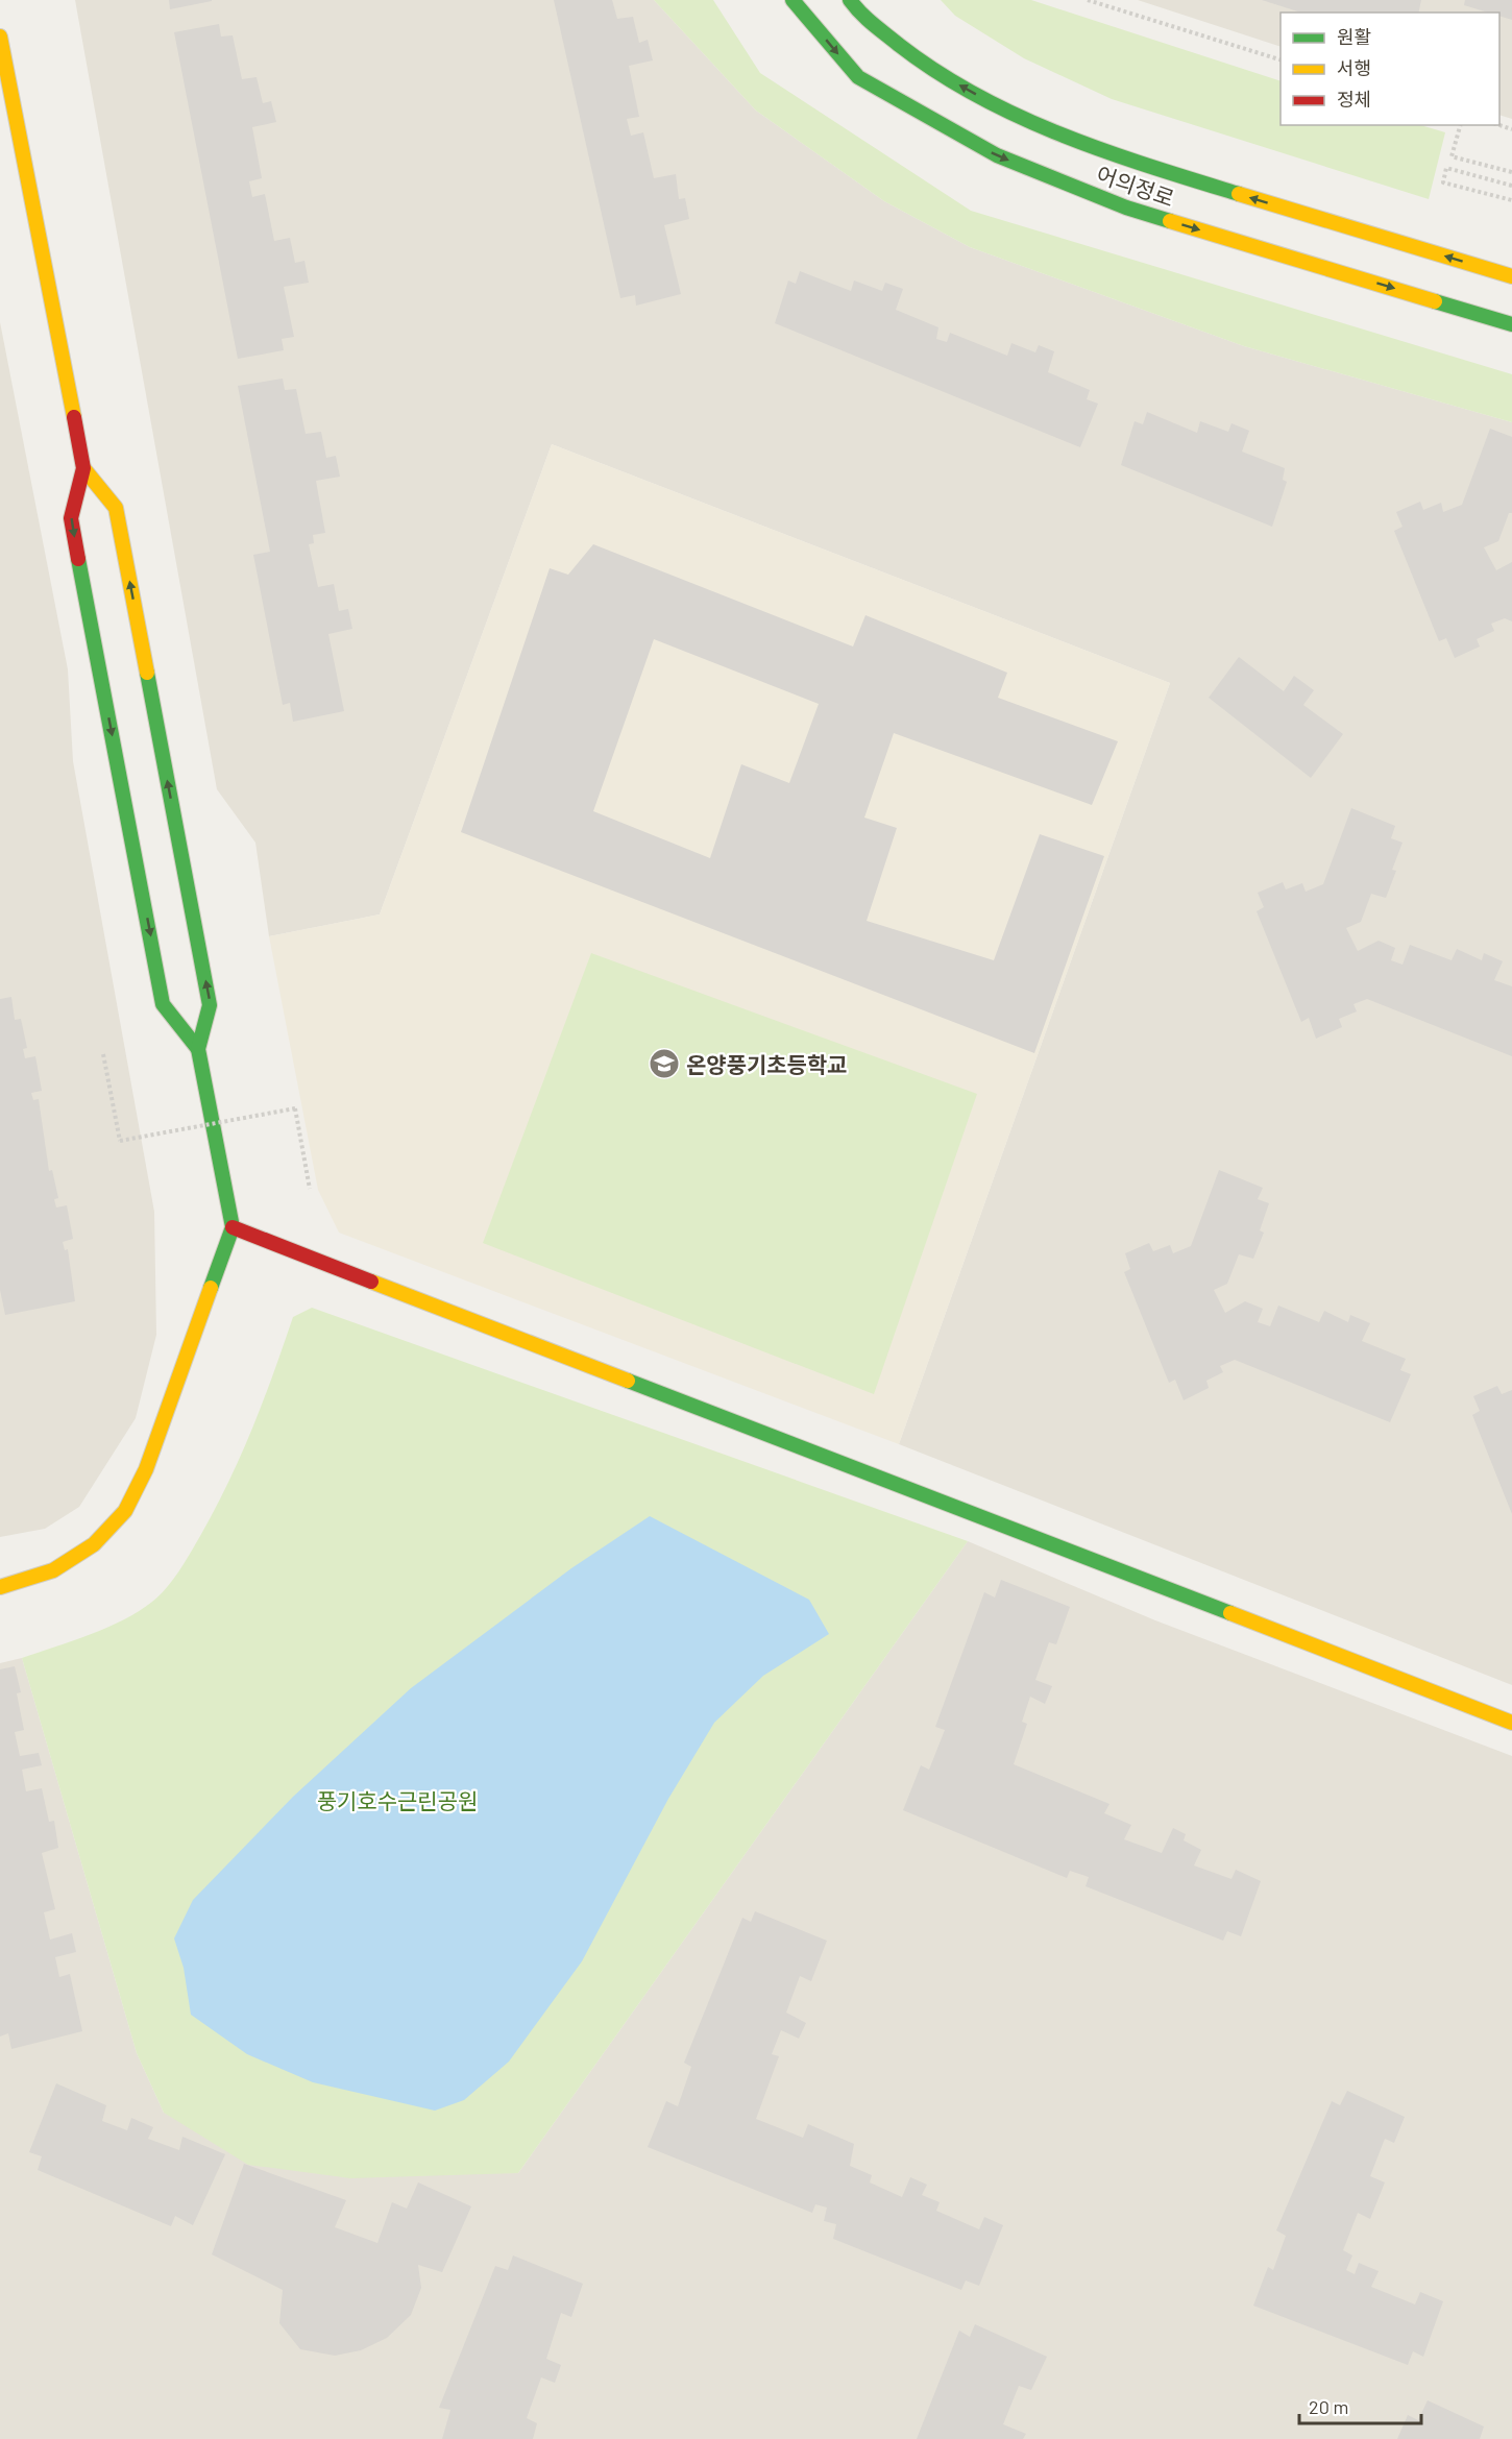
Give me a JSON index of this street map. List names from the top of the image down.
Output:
{
  "streets": {
    "street": ["어의정로"]
  },
  "parks": ["풍기호수근린공원"],
  "places": {
    "school or university": ["온양풍기초등학교"]
  },
  "legend": ["원활", "서행", "정체"],
  "scale_bar": "20 m"
}
